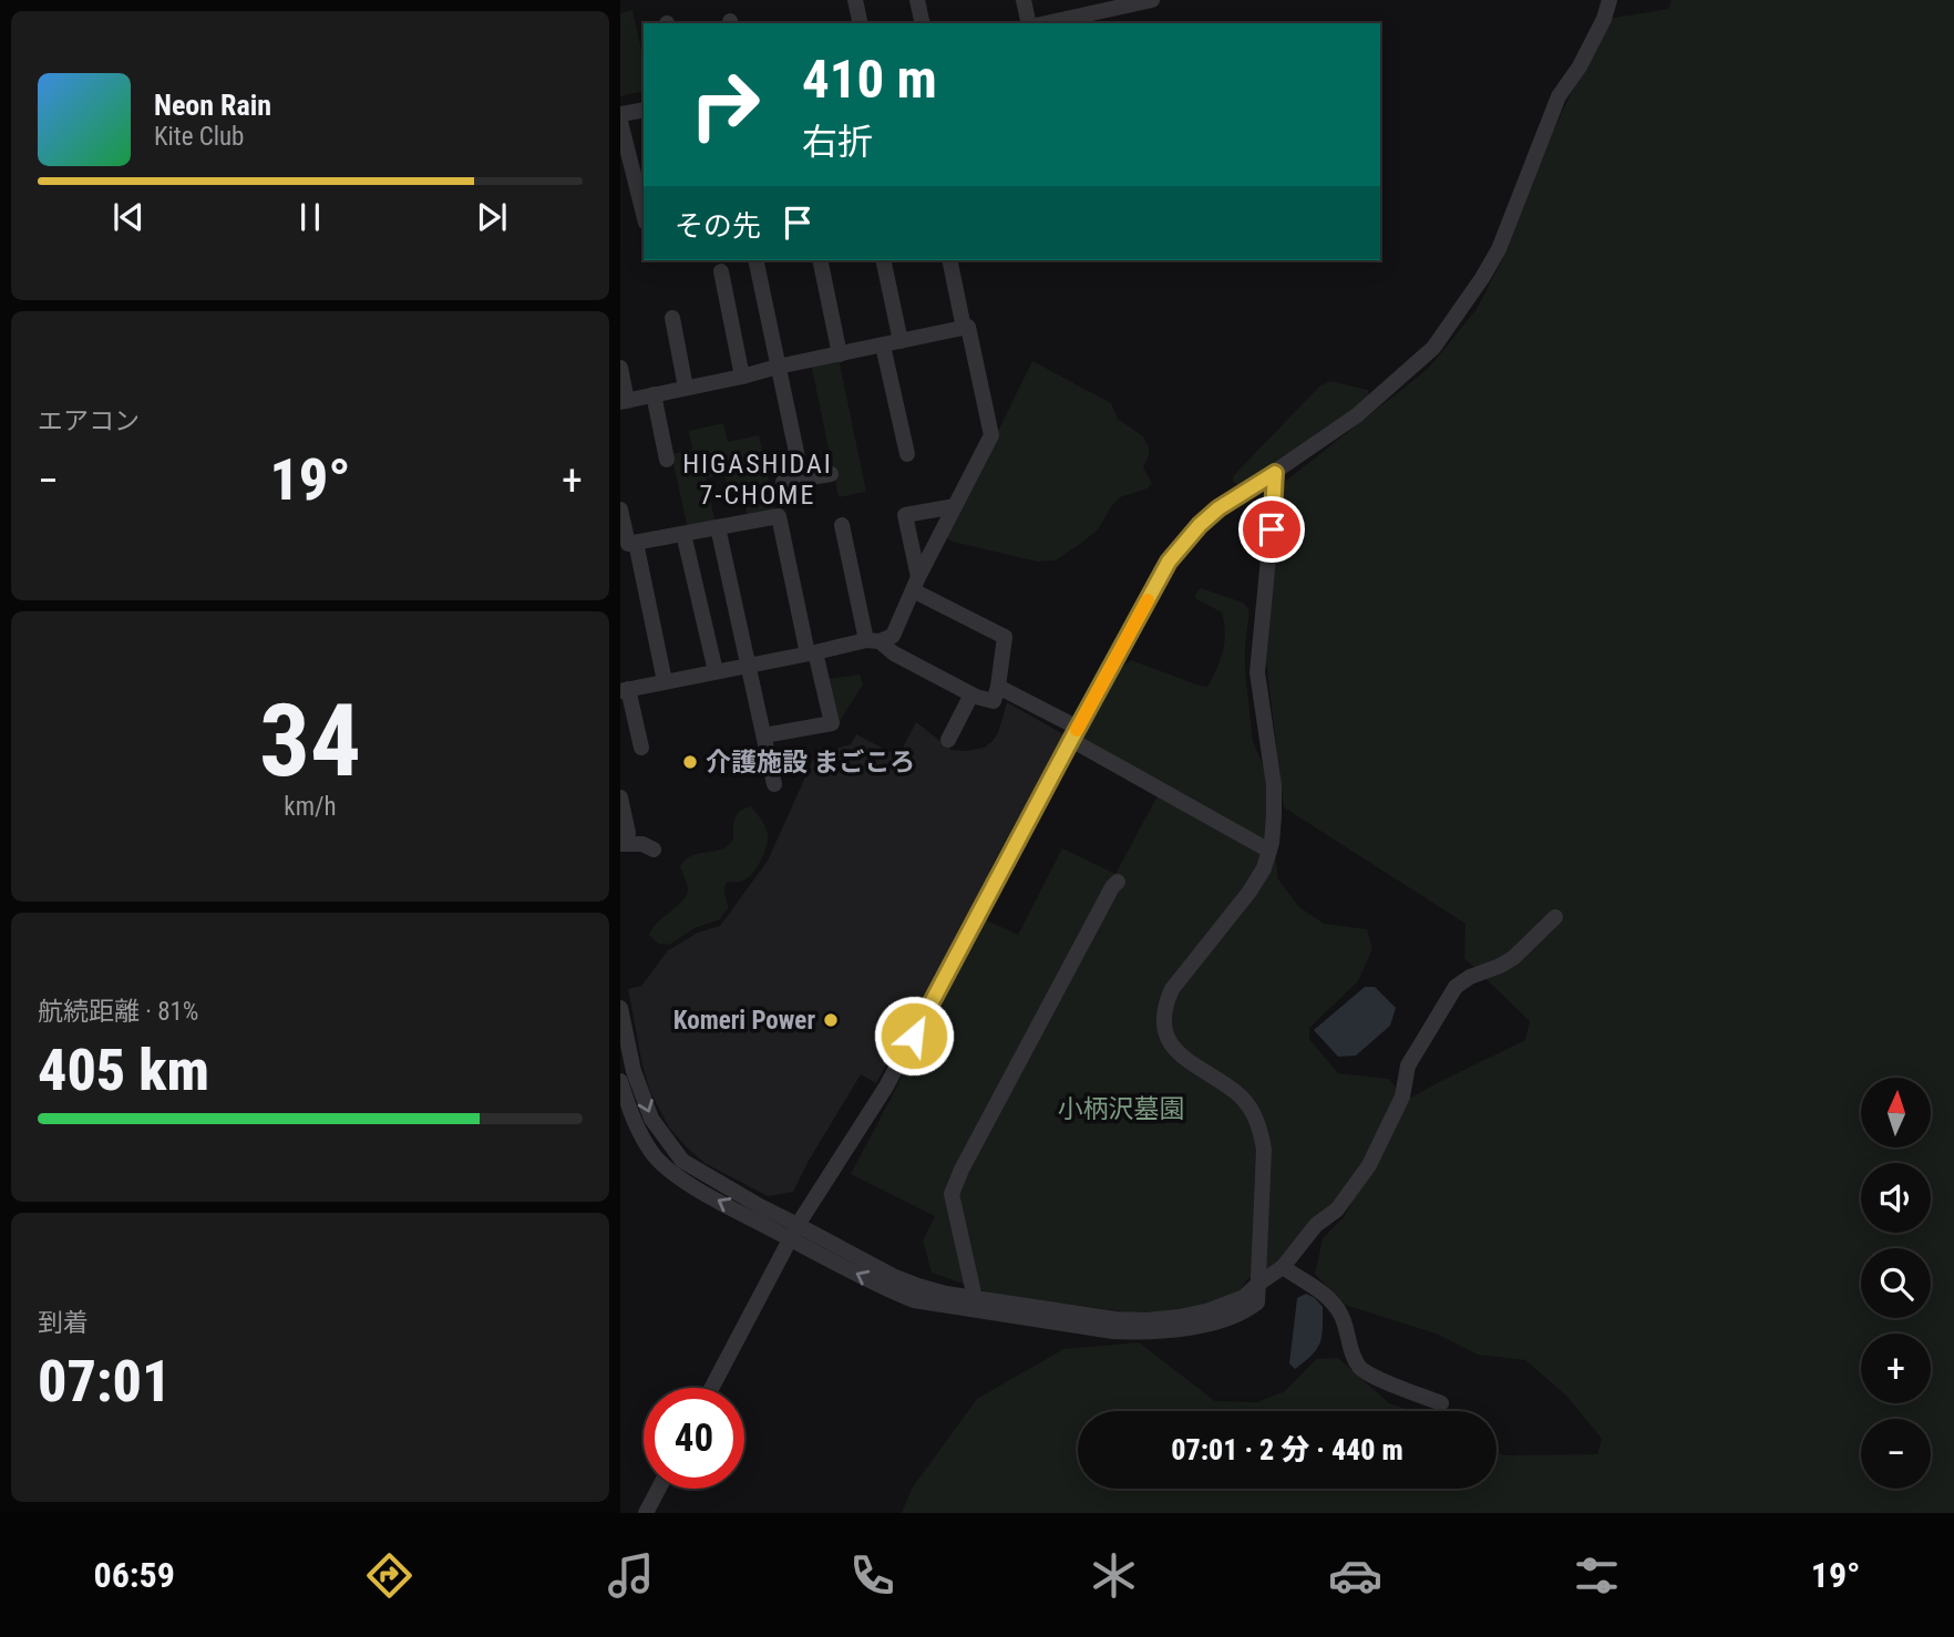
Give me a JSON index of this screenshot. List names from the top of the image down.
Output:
{
  "districts": ["HIGASHIDAI 7-CHOME"],
  "parks": ["小柄沢墓園"],
  "places": ["介護施設 まごころ", "Komeri Power"],
  "north": "top",
  "page": {
    "turn": ["410 m", "右折"],
    "song": ["Neon Rain", "Kite Club"],
    "then": "その先",
    "tile": [
      "エアコン",
      ["34", "km/h"],
      ["航続距離 · 81%", "405 km"],
      ["到着", "07:01"]
    ],
    "heat": ["−", "19°", "+"],
    "map_buttons": ["+", "−"],
    "limit": "40",
    "trip": "07:01 · 2 分 · 440 m",
    "tabs": ["06:59", "19°"]
  }
}
